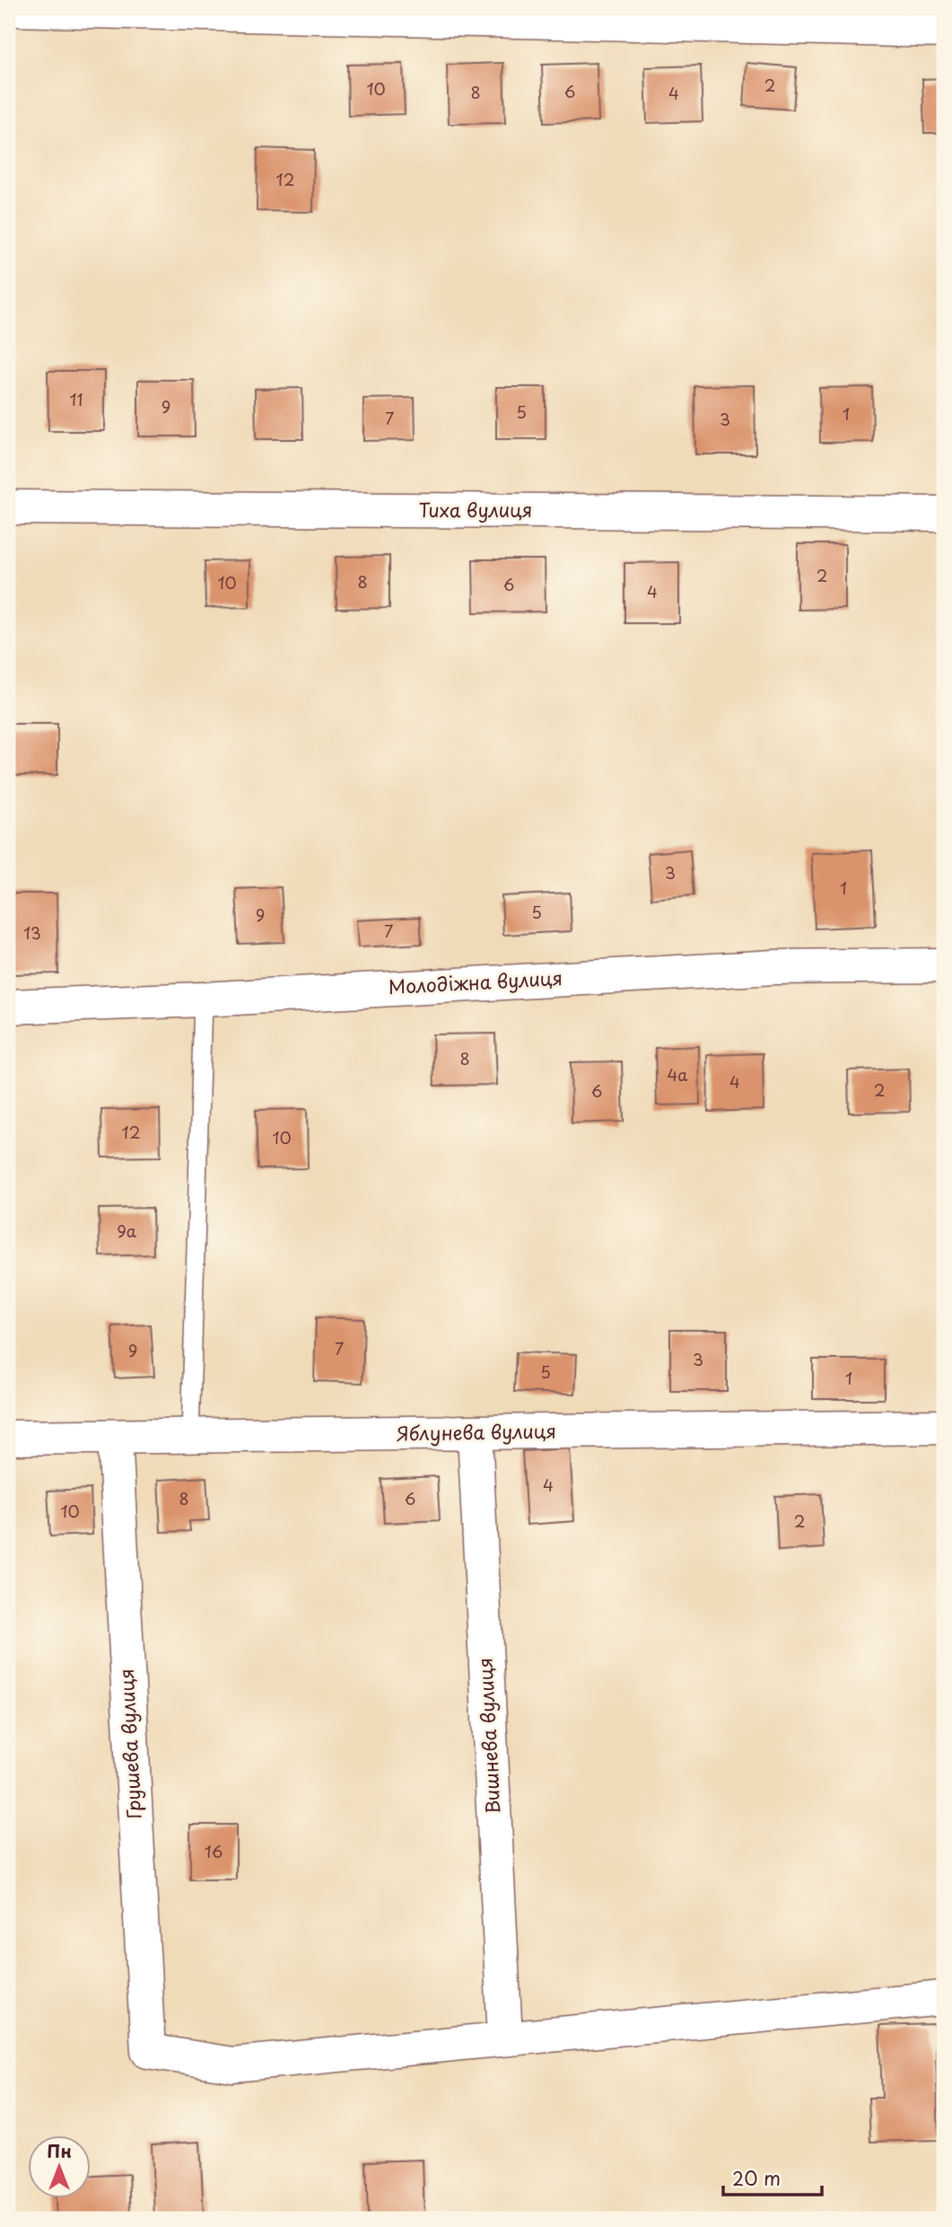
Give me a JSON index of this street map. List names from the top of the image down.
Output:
{
  "streets": {
    "street": [
      "Тиха вулиця",
      "Молодіжна вулиця",
      "Яблунева вулиця",
      "Вишнева вулиця",
      "Грушева вулиця"
    ]
  },
  "crossings": [
    ["Яблунева вулиця", "Вишнева вулиця"],
    ["Яблунева вулиця", "Грушева вулиця"],
    ["Вишнева вулиця", "Грушева вулиця"]
  ],
  "house_numbers": [
    "2",
    "10",
    "6",
    "8",
    "4",
    "12",
    "11",
    "9",
    "5",
    "1",
    "7",
    "3",
    "2",
    "8",
    "10",
    "6",
    "4",
    "3",
    "1",
    "5",
    "9",
    "7",
    "13",
    "8",
    "4а",
    "4",
    "2",
    "6",
    "12",
    "10",
    "9а",
    "7",
    "9",
    "3",
    "5",
    "1",
    "4",
    "8",
    "6",
    "10",
    "2",
    "16"
  ],
  "scale_bar": "20 m",
  "north": "top"
}
